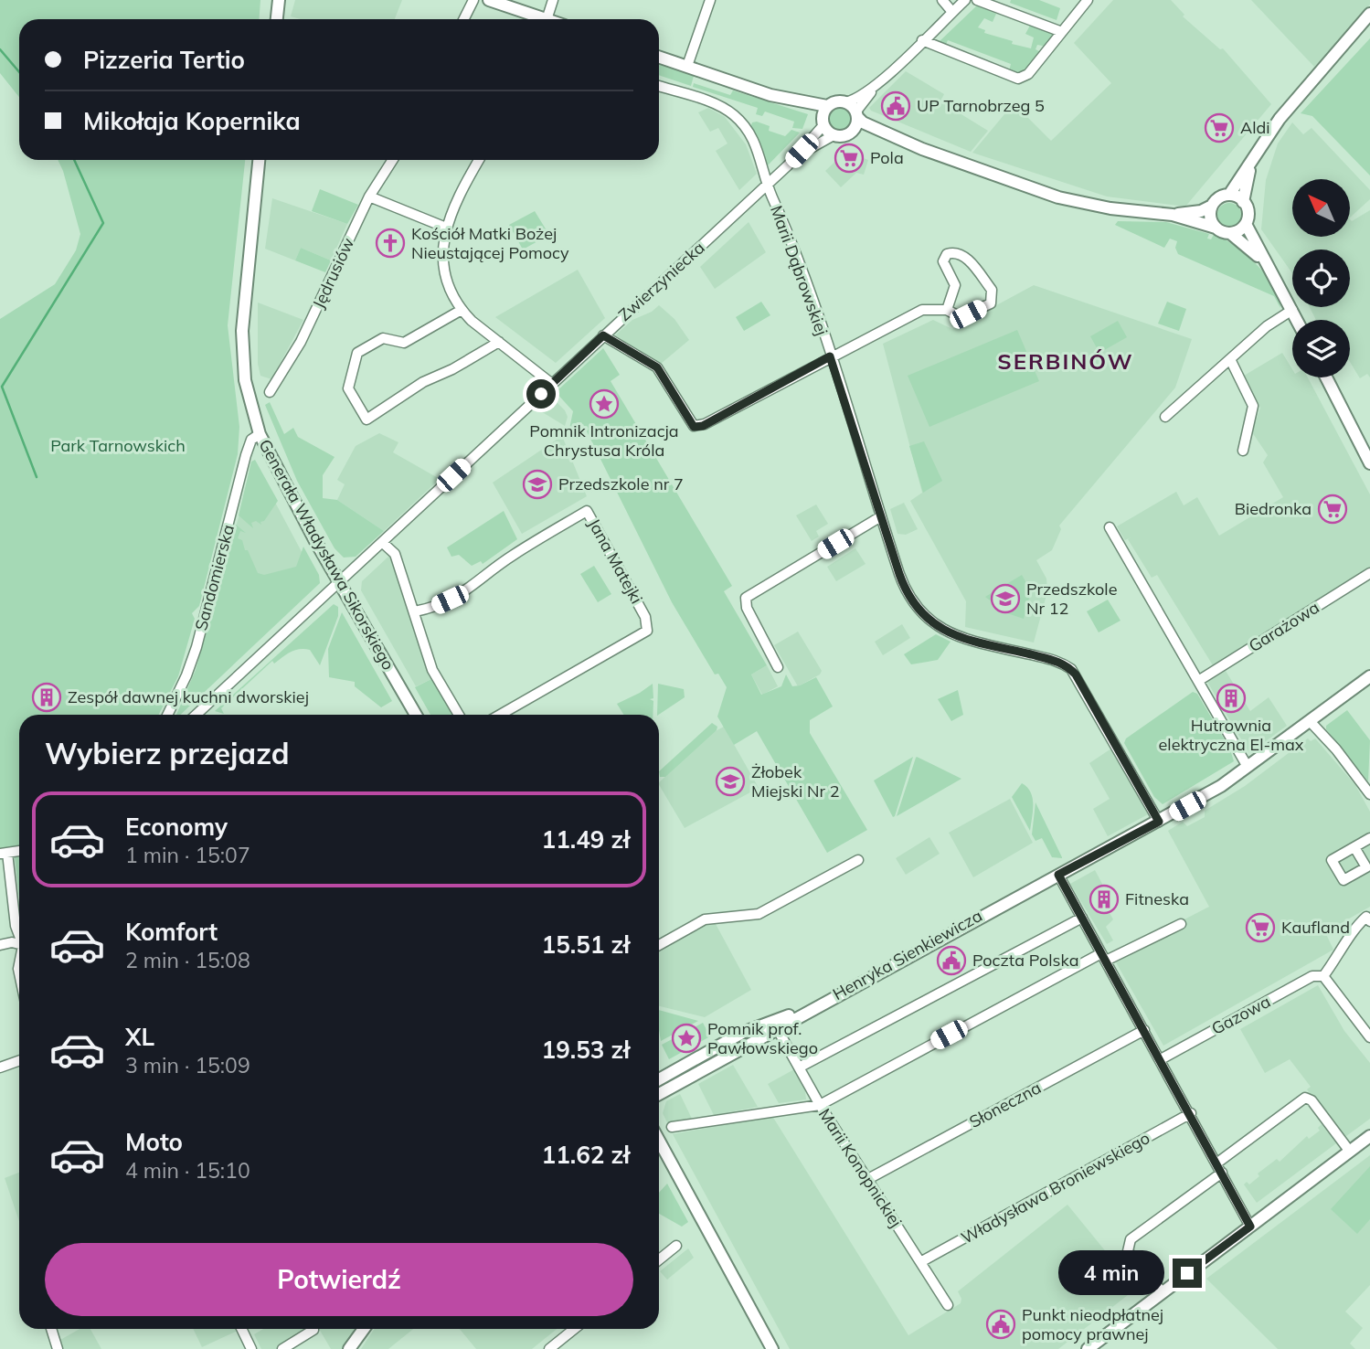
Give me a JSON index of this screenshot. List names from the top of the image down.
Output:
{
  "streets": {
    "street": [
      "Marii Dąbrowskiej",
      "Jędrusiów",
      "Zwierzyniecka",
      "Generała Władysława Sikorskiego",
      "Jana Matejki",
      "Sandomierska",
      "Garażowa",
      "Henryka Sienkiewicza",
      "Gazowa",
      "Słoneczna",
      "Marii Konopnickiej",
      "Władysława Broniewskiego"
    ]
  },
  "crossings": [
    ["Marii Dąbrowskiej", "Zwierzyniecka"],
    ["Marii Dąbrowskiej", "Henryka Sienkiewicza"],
    ["Zwierzyniecka", "Generała Władysława Sikorskiego"],
    ["Generała Władysława Sikorskiego", "Sandomierska"],
    ["Henryka Sienkiewicza", "Marii Konopnickiej"],
    ["Słoneczna", "Marii Konopnickiej"],
    ["Marii Konopnickiej", "Władysława Broniewskiego"]
  ],
  "districts": ["SERBINÓW"],
  "parks": ["Park Tarnowskich"],
  "places": {
    "public building": ["UP Tarnobrzeg 5", "Poczta Polska", "Punkt nieodpłatnej pomocy prawnej"],
    "supermarket": [
      "Aldi",
      "Pola",
      "Biedronka",
      "Kaufland"
    ],
    "church": ["Kościół Matki Bożej Nieustającej Pomocy"],
    "place": ["Pomnik Intronizacja Chrystusa Króla", "Pomnik prof. Pawłowskiego"],
    "school or university": ["Przedszkole nr 7", "Przedszkole Nr 12", "Żłobek Miejski Nr 2"],
    "building": ["Zespół dawnej kuchni dworskiej", "Hutrownia elektryczna El-max", "Fitneska"]
  },
  "north": "top left",
  "page": {
    "banner": ["Pizzeria Tertio", "Mikołaja Kopernika"],
    "heading": "Wybierz przejazd",
    "list": [
      {
        "name": "Economy",
        "note": "1 min · 15:07",
        "value": "11.49 zł"
      },
      {
        "name": "Komfort",
        "note": "2 min · 15:08",
        "value": "15.51 zł"
      },
      {
        "name": "XL",
        "note": "3 min · 15:09",
        "value": "19.53 zł"
      },
      {
        "name": "Moto",
        "note": "4 min · 15:10",
        "value": "11.62 zł"
      }
    ],
    "buttons": "Potwierdź",
    "bubble": "4 min"
  }
}
